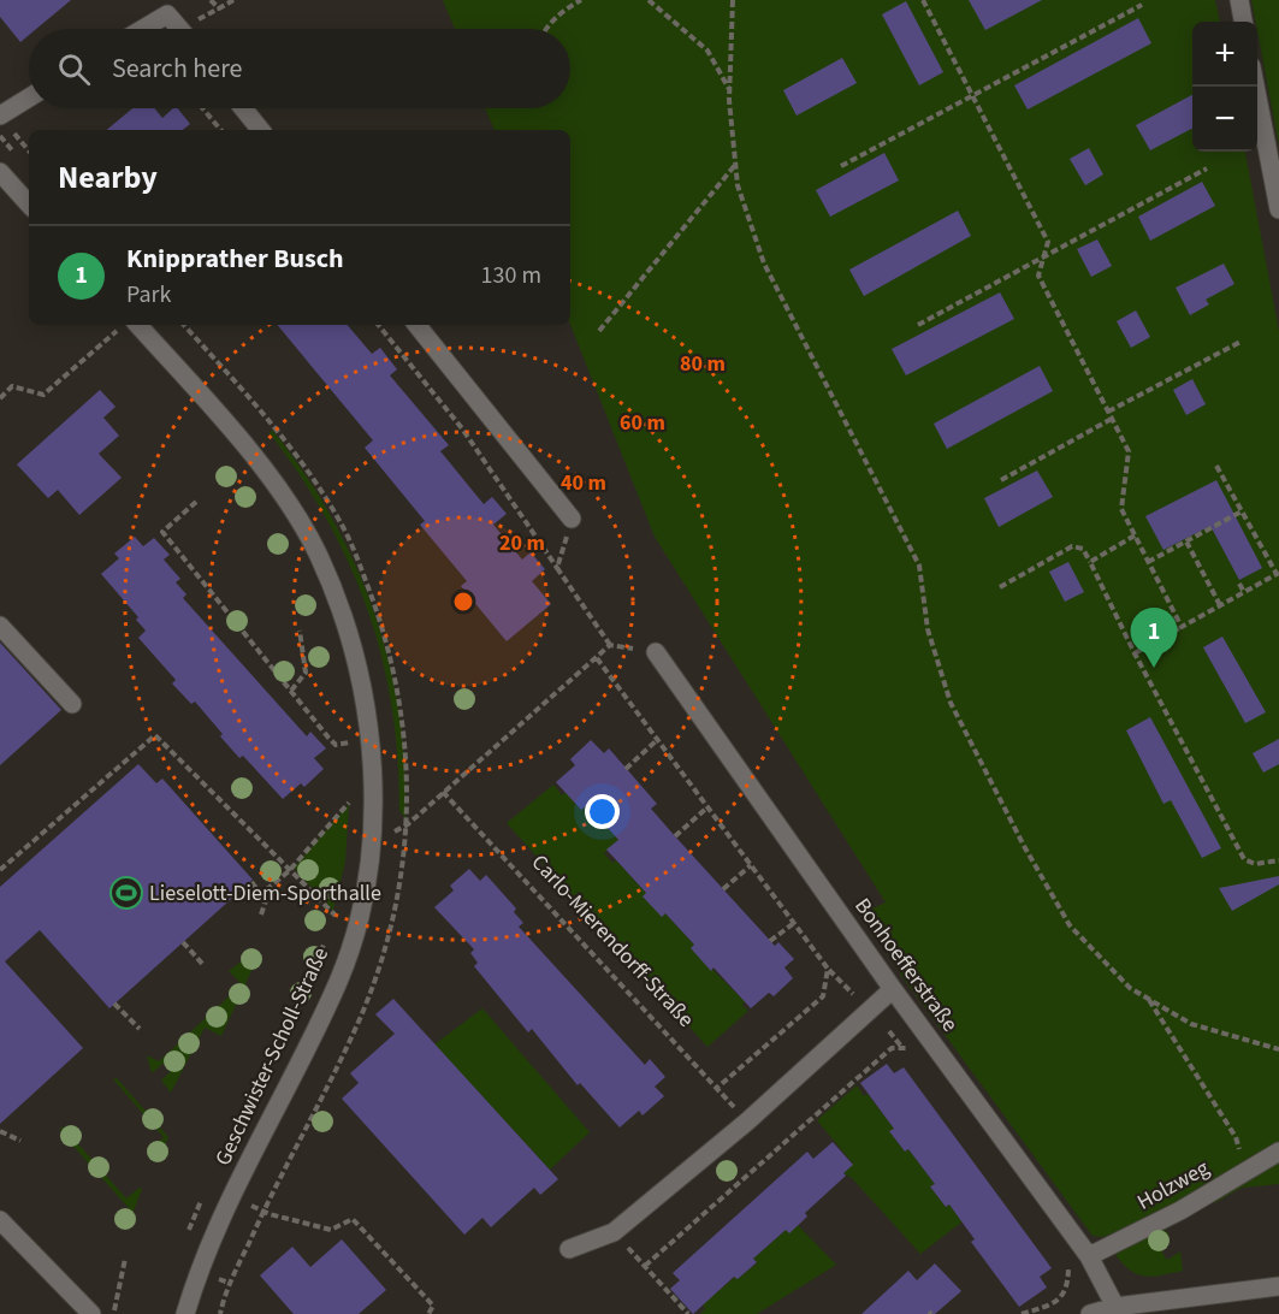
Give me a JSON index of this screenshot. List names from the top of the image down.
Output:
{
  "streets": {
    "street": ["Bonhoefferstraße", "Geschwister-Scholl-Straße", "Holzweg"],
    "path": ["Carlo-Mierendorff-Straße"]
  },
  "crossings": [
    ["Bonhoefferstraße", "Holzweg"]
  ],
  "places": {
    "sports": ["Lieselott-Diem-Sporthalle"]
  },
  "page": {
    "map_buttons": ["+", "−"],
    "search": "Search here",
    "heading": "Nearby",
    "list": [
      {
        "mark": "1",
        "name": "Knipprather Busch",
        "note": "Park",
        "value": "130 m"
      }
    ],
    "pins": "1"
  },
  "rings": [
    "80 m",
    "60 m",
    "40 m",
    "20 m"
  ]
}
